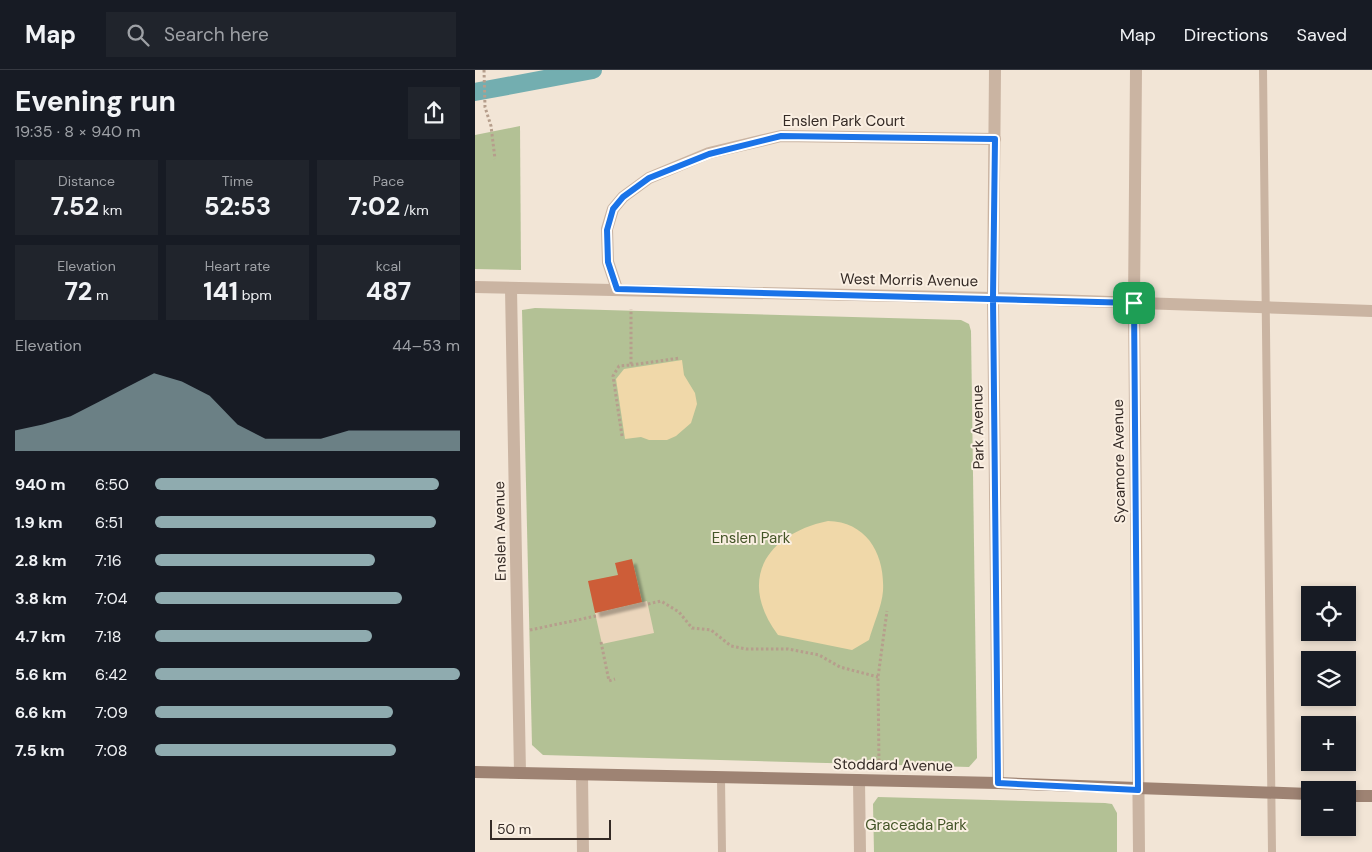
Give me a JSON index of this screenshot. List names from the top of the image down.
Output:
{
  "streets": {
    "street": [
      "Enslen Park Court",
      "West Morris Avenue",
      "Park Avenue",
      "Sycamore Avenue",
      "Enslen Avenue",
      "Stoddard Avenue"
    ]
  },
  "crossings": [
    ["Enslen Park Court", "West Morris Avenue"],
    ["Enslen Park Court", "Park Avenue"],
    ["West Morris Avenue", "Park Avenue"],
    ["West Morris Avenue", "Sycamore Avenue"],
    ["West Morris Avenue", "Enslen Avenue"],
    ["Park Avenue", "Stoddard Avenue"],
    ["Sycamore Avenue", "Stoddard Avenue"],
    ["Enslen Avenue", "Stoddard Avenue"]
  ],
  "parks": ["Enslen Park", "Graceada Park"],
  "scale_bar": "50 m",
  "page": {
    "header": "Map",
    "search": "Search here",
    "nav": ["Map", "Directions", "Saved"],
    "heading": ["Evening run", "19:35 · 8 × 940 m"],
    "stats": [
      ["Distance", "7.52 km"],
      ["Time", "52:53"],
      ["Pace", "7:02 /km"],
      ["Elevation", "72 m"],
      ["Heart rate", "141 bpm"],
      ["kcal", "487"]
    ],
    "chart": ["Elevation", "44–53 m"],
    "list": [
      {
        "name": "940 m",
        "note": "6:50"
      },
      {
        "name": "1.9 km",
        "note": "6:51"
      },
      {
        "name": "2.8 km",
        "note": "7:16"
      },
      {
        "name": "3.8 km",
        "note": "7:04"
      },
      {
        "name": "4.7 km",
        "note": "7:18"
      },
      {
        "name": "5.6 km",
        "note": "6:42"
      },
      {
        "name": "6.6 km",
        "note": "7:09"
      },
      {
        "name": "7.5 km",
        "note": "7:08"
      }
    ],
    "map_buttons": ["+", "−"],
    "scale": "50 m"
  }
}
